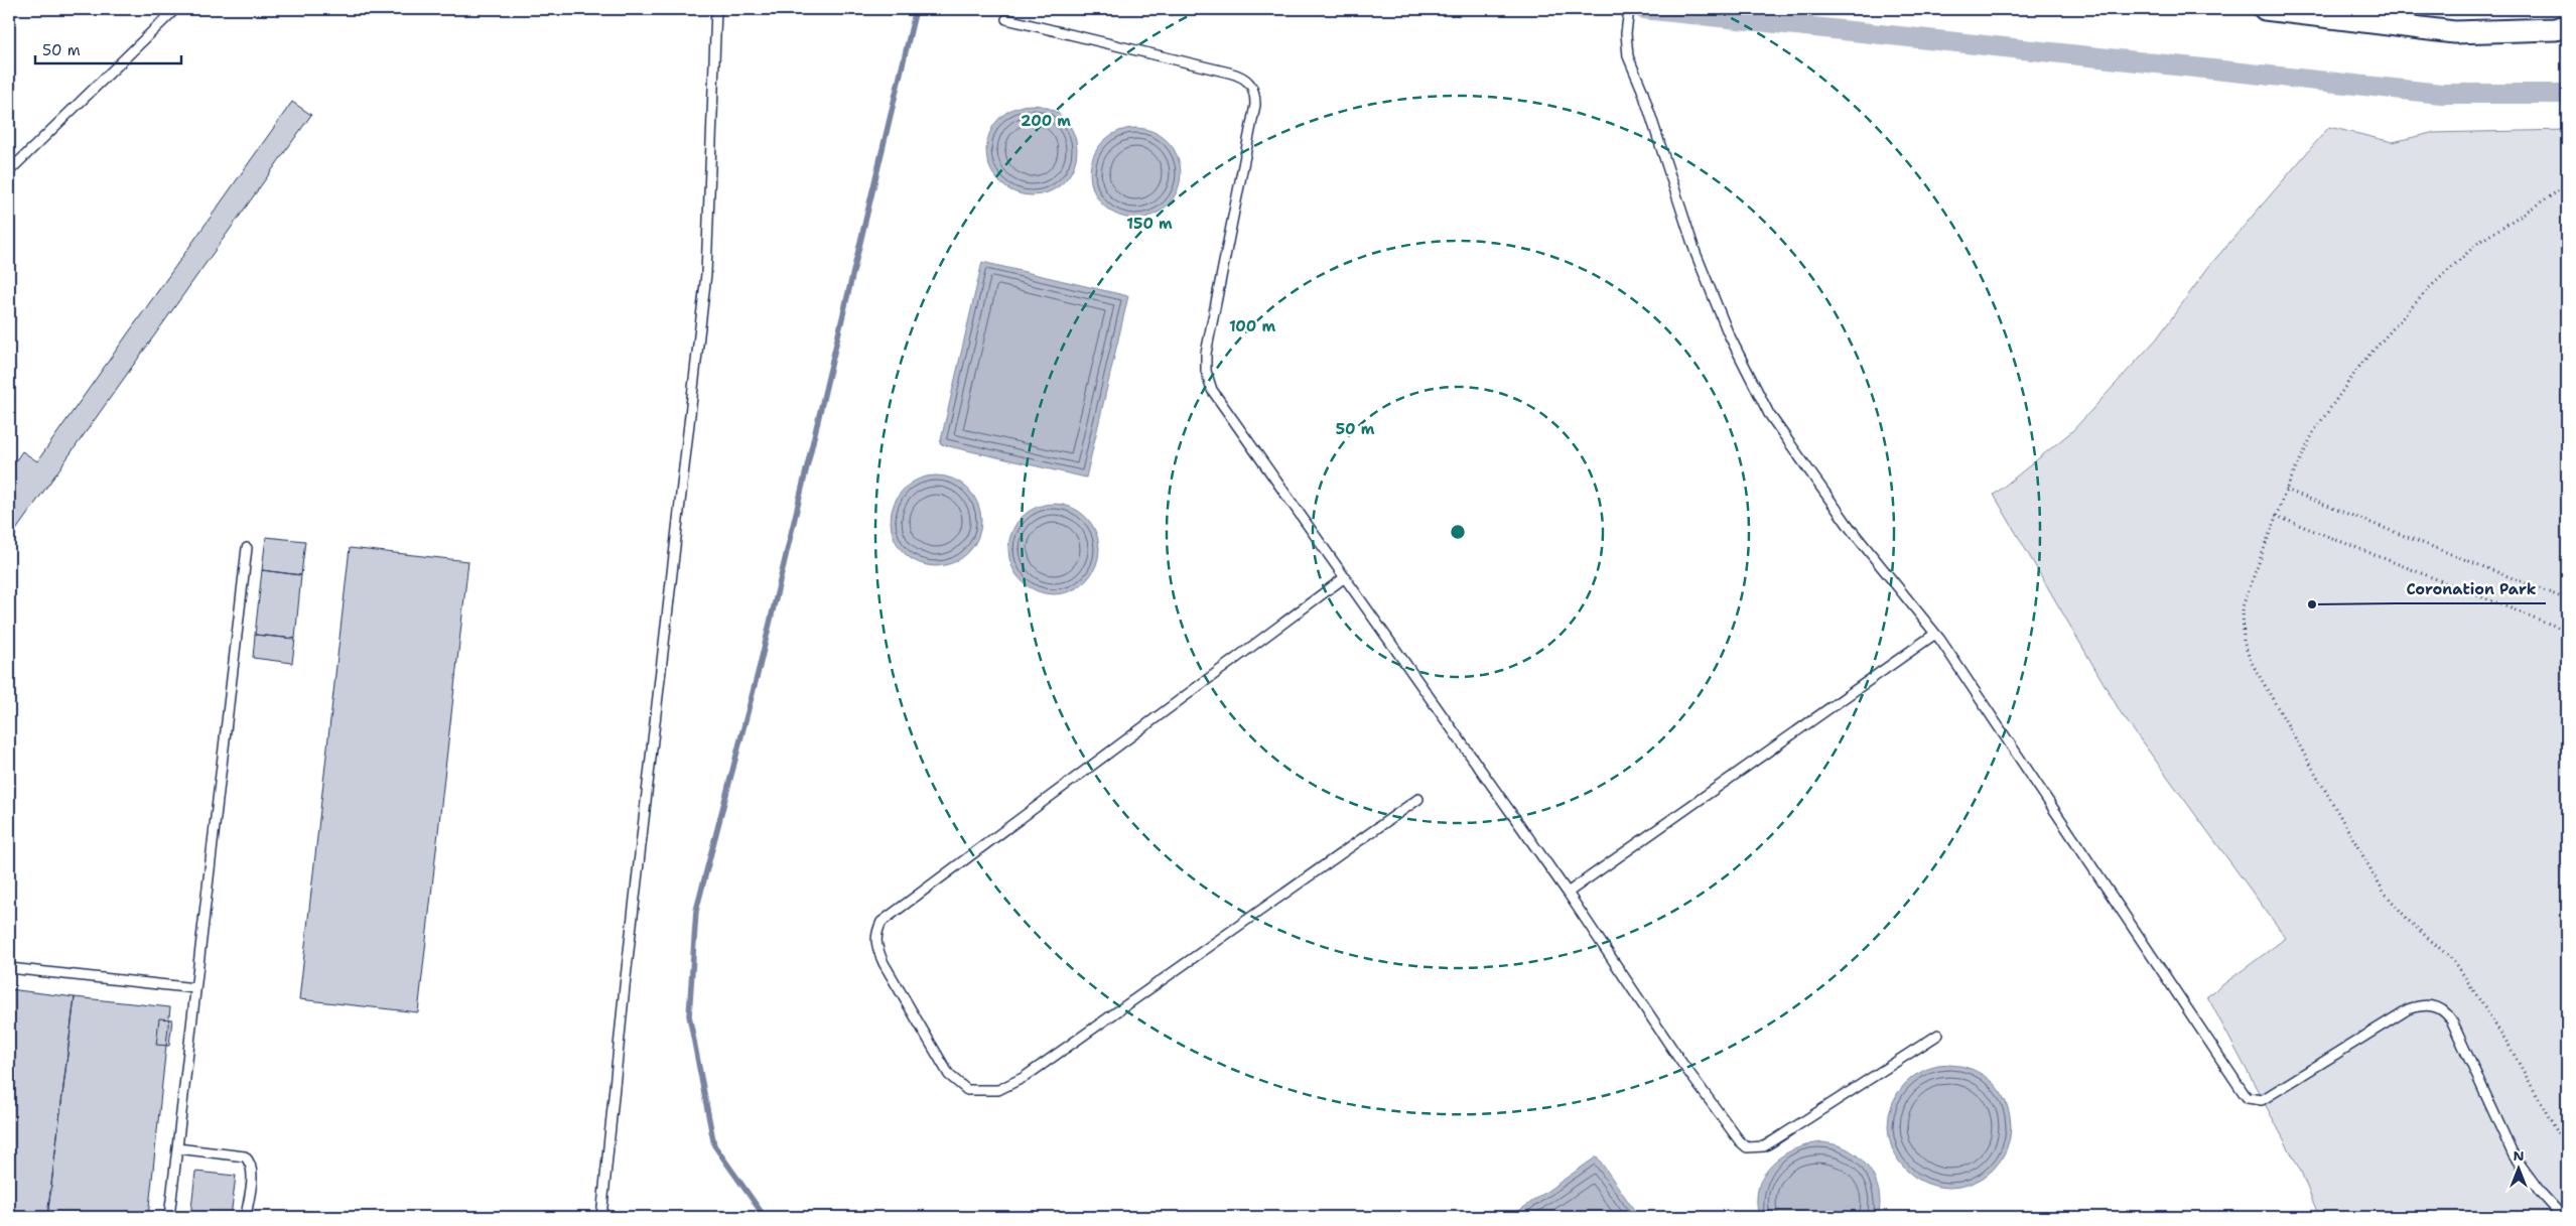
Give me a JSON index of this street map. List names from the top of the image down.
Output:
{
  "places": ["Coronation Park"],
  "scale_bar": "50 m",
  "north": "top",
  "rings": [
    "200 m",
    "150 m",
    "100 m",
    "50 m"
  ]
}
